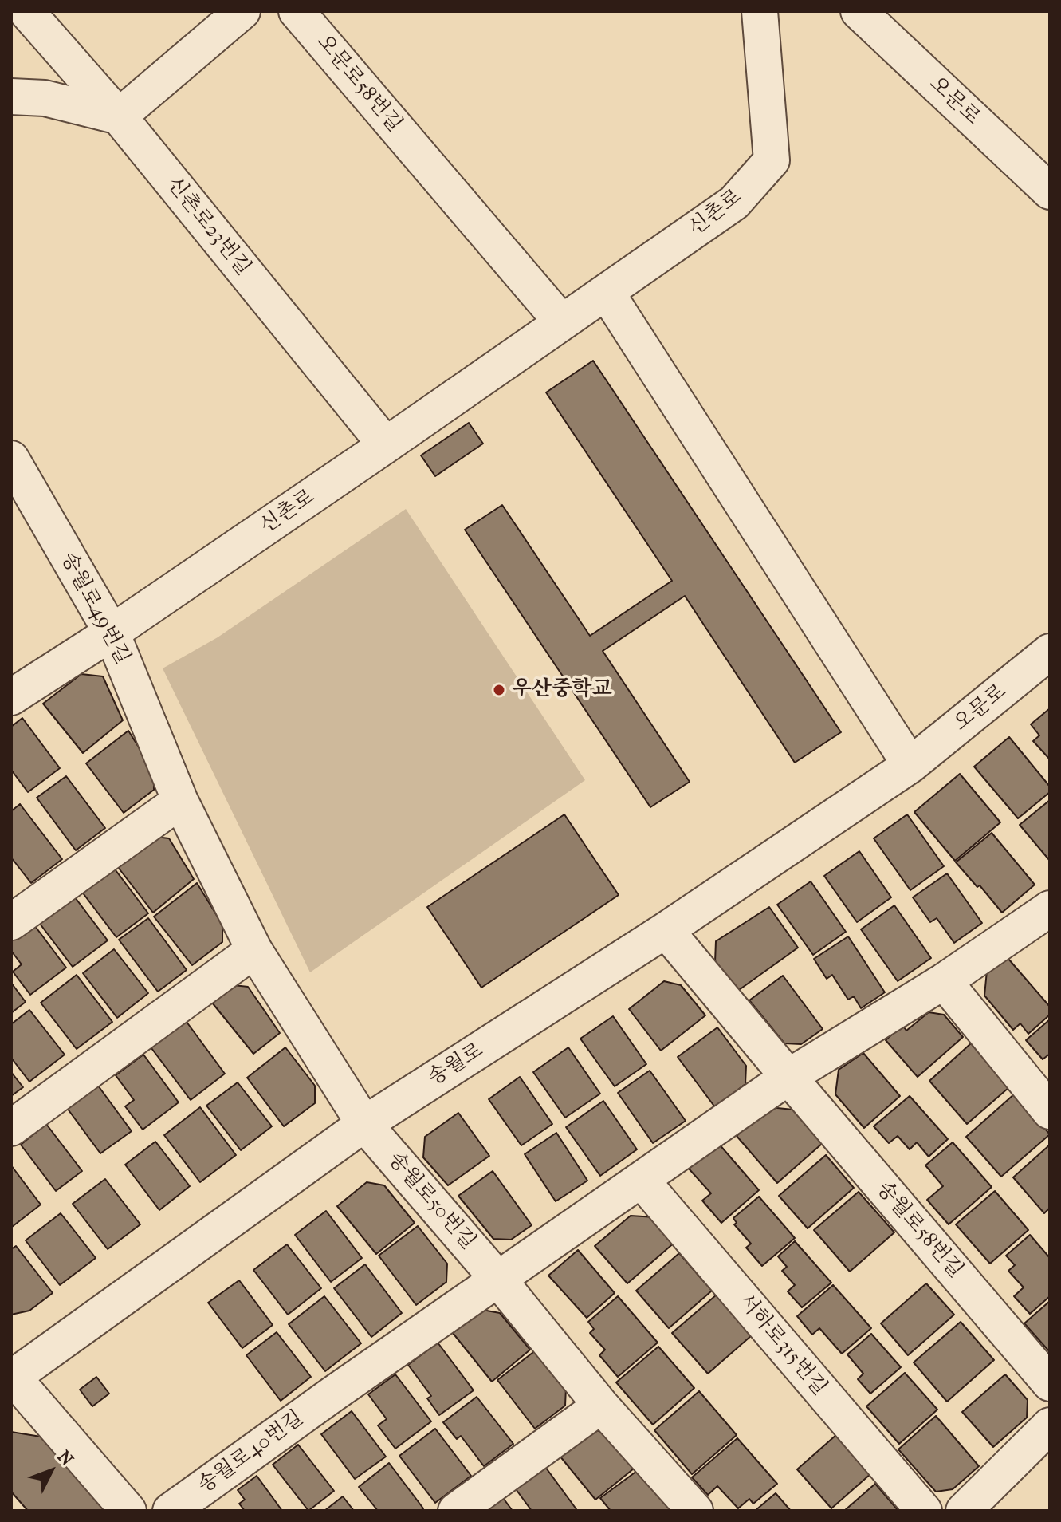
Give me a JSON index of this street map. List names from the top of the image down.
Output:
{
  "streets": {
    "street": [
      "오문로58번길",
      "오문로",
      "신촌로",
      "신촌로23번길",
      "송월로49번길",
      "송월로",
      "송월로50번길",
      "송월로58번길",
      "서하로315번길",
      "송월로40번길"
    ]
  },
  "crossings": [
    ["오문로58번길", "신촌로"],
    ["오문로", "송월로"],
    ["신촌로", "신촌로23번길"],
    ["신촌로", "송월로49번길"],
    ["송월로49번길", "송월로"],
    ["송월로49번길", "송월로50번길"],
    ["송월로", "송월로50번길"],
    ["송월로", "송월로58번길"],
    ["송월로50번길", "송월로40번길"]
  ],
  "places": ["우산중학교"],
  "north": "top right"
}
